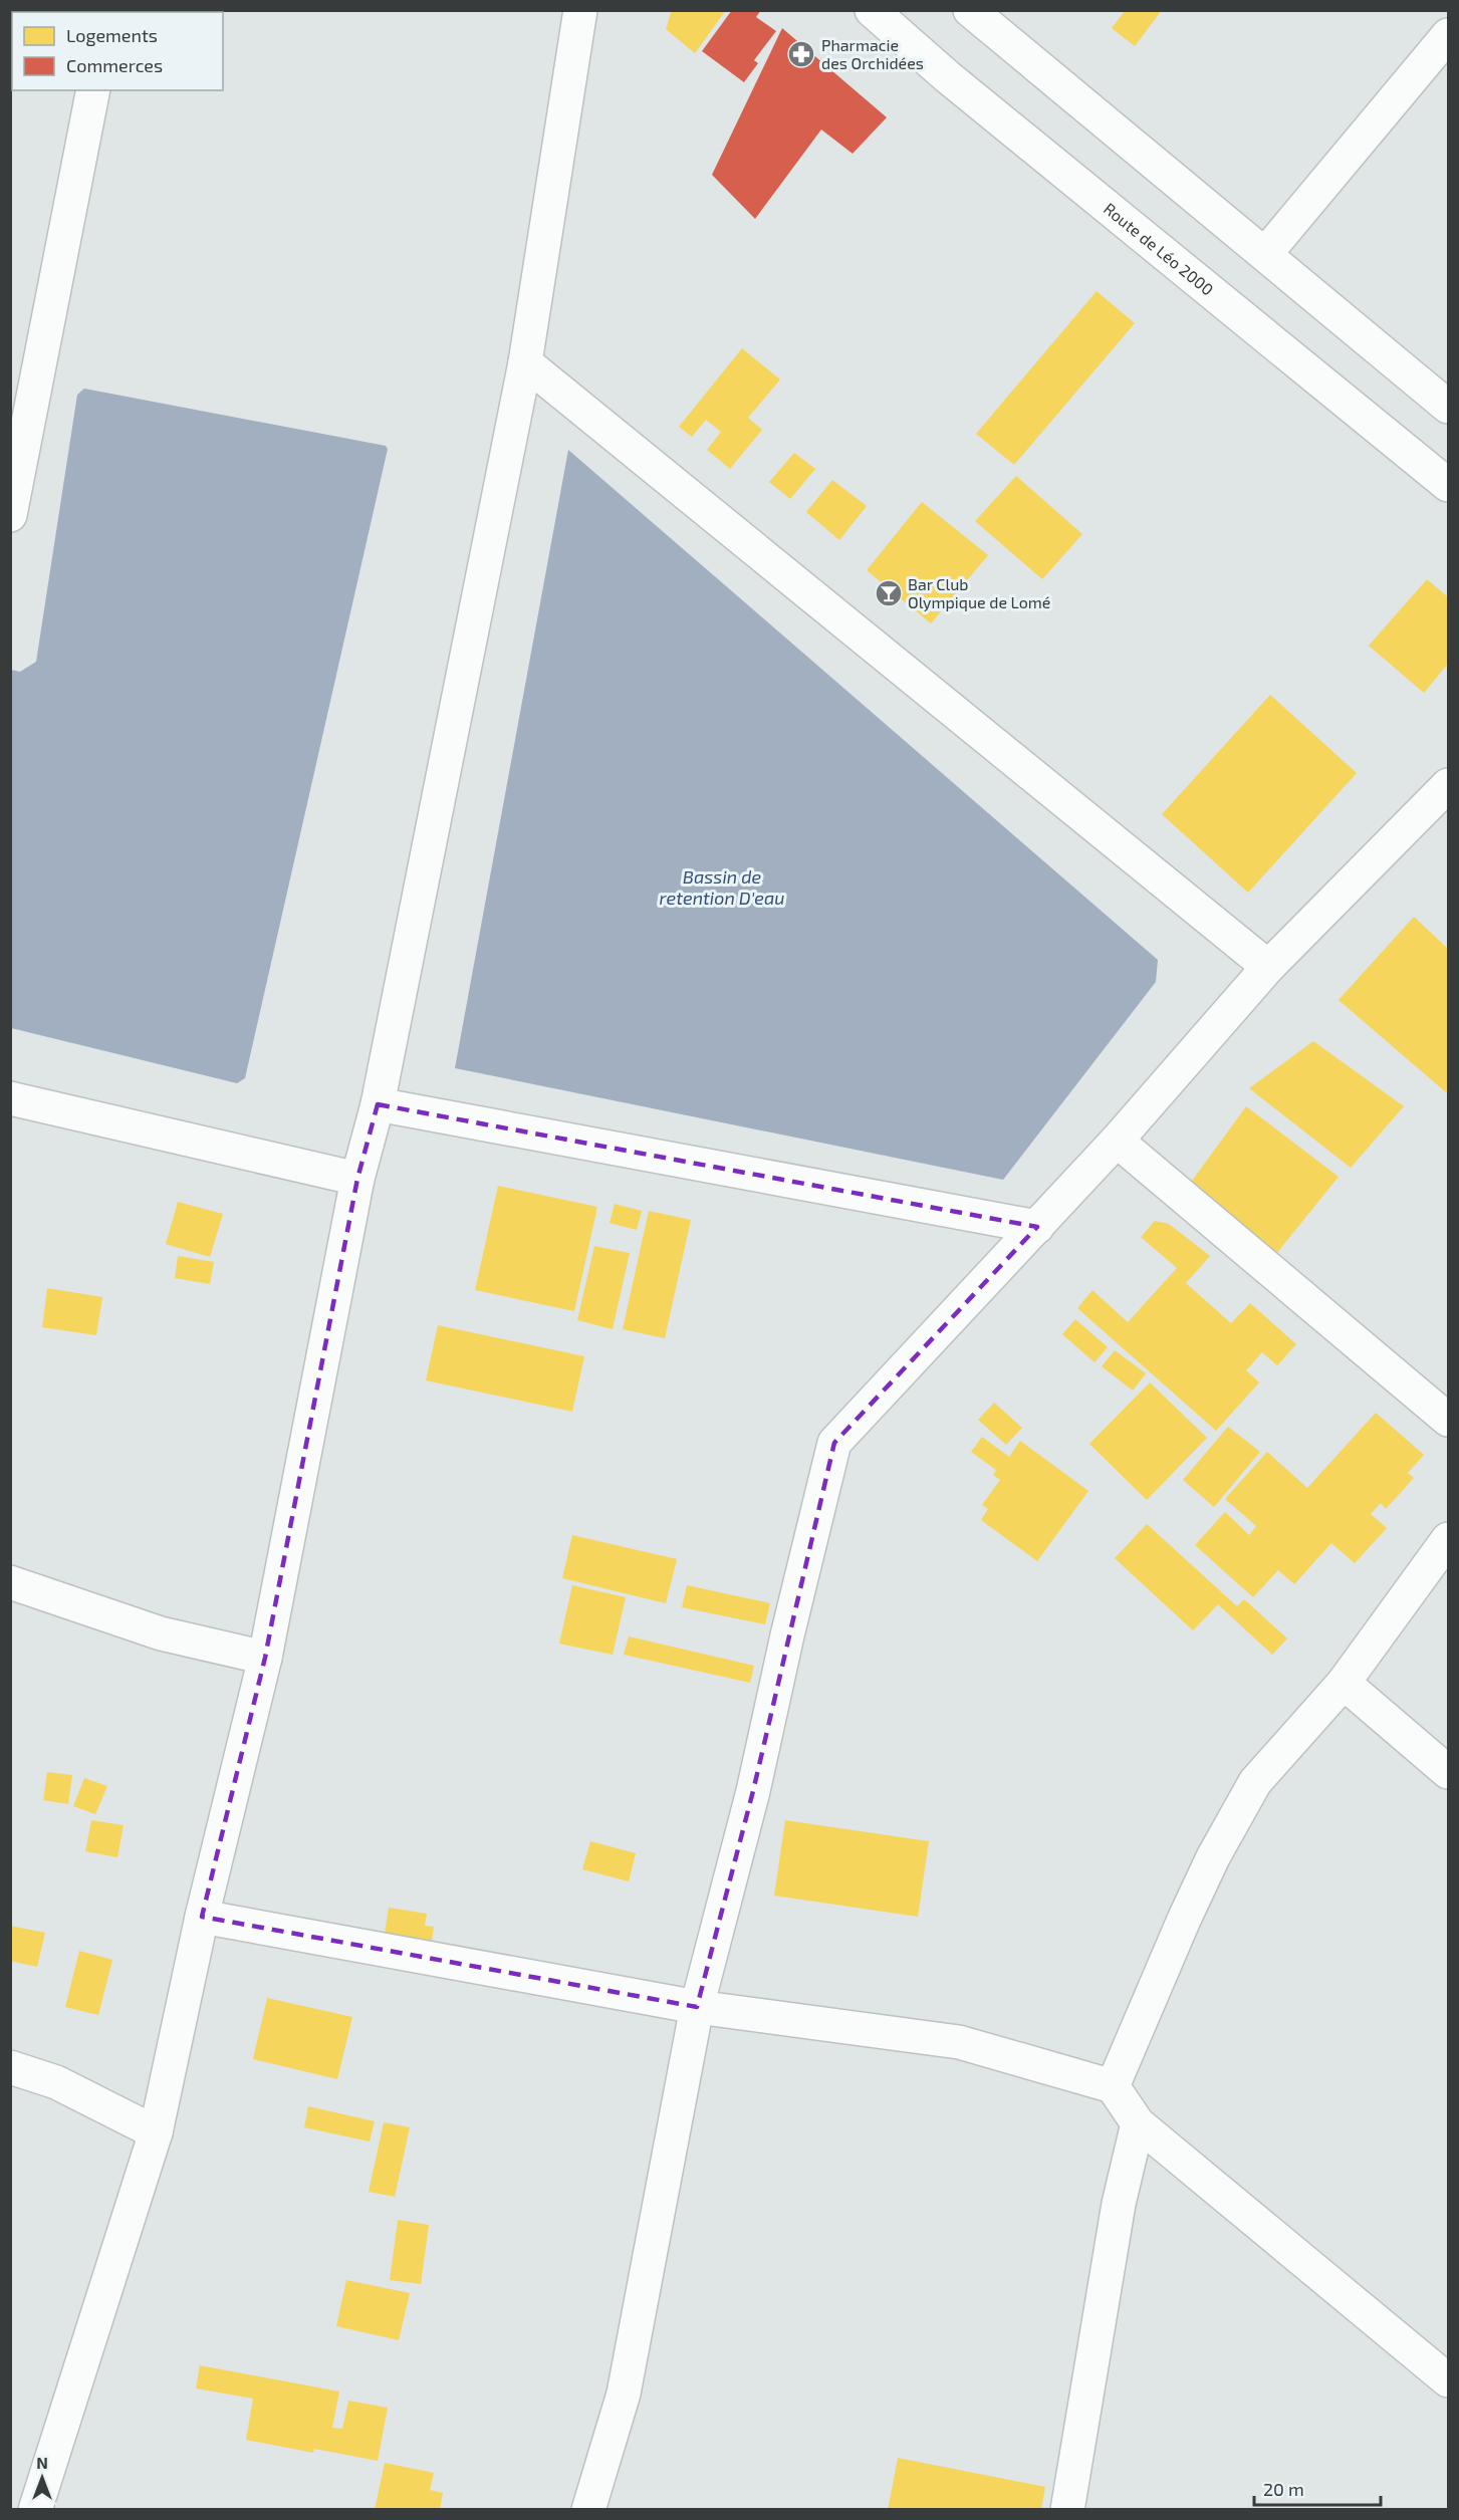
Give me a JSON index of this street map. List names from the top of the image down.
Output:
{
  "streets": {
    "street": ["Route de Léo 2000"]
  },
  "water": ["Bassin de retention D'eau"],
  "places": {
    "pharmacy": ["Pharmacie des Orchidées"],
    "bar": ["Bar Club Olympique de Lomé"]
  },
  "legend": ["Logements", "Commerces"],
  "scale_bar": "20 m",
  "north": "top"
}
